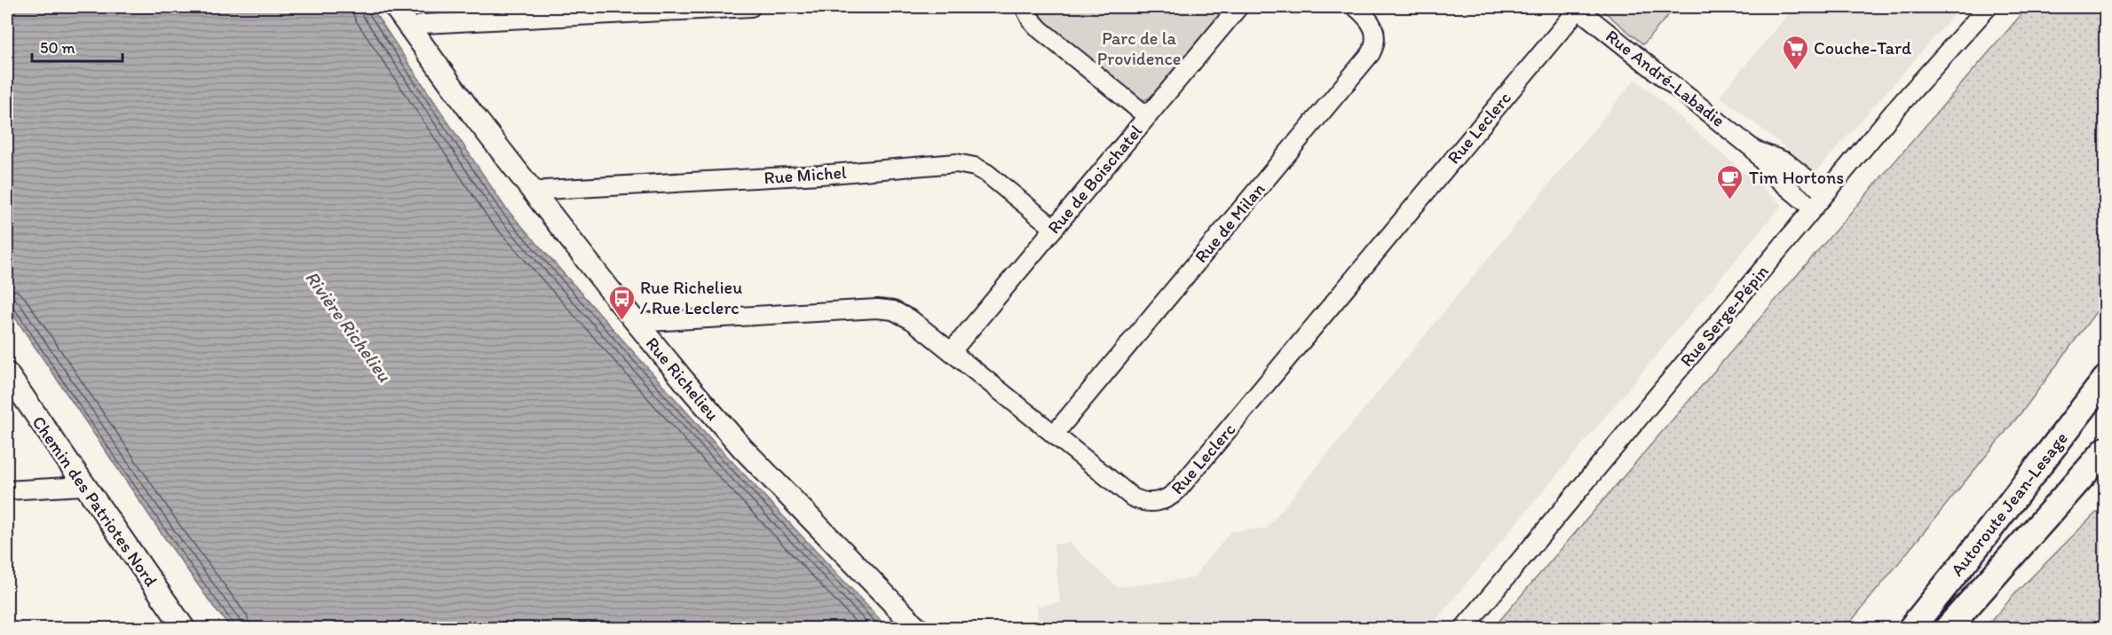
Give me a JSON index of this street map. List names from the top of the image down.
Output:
{
  "streets": {
    "highway": ["Autoroute Jean-Lesage"],
    "main road": ["Rue Richelieu", "Chemin des Patriotes Nord"],
    "street": [
      "Rue André-Labadie",
      "Rue Leclerc",
      "Rue Michel",
      "Rue de Boischatel",
      "Rue de Milan",
      "Rue Serge-Pépin"
    ]
  },
  "crossings": [
    ["Rue André-Labadie", "Rue Leclerc"],
    ["Rue André-Labadie", "Rue Serge-Pépin"],
    ["Rue Leclerc", "Rue de Boischatel"],
    ["Rue Leclerc", "Rue de Milan"],
    ["Rue Leclerc", "Rue Richelieu"],
    ["Rue Michel", "Rue de Boischatel"],
    ["Rue Michel", "Rue Richelieu"]
  ],
  "water": ["Rivière Richelieu"],
  "parks": ["Parc de la Providence"],
  "places": {
    "supermarket": ["Couche-Tard"],
    "cafe": ["Tim Hortons"],
    "bus stop": ["Rue Richelieu / Rue Leclerc"]
  },
  "scale_bar": "50 m"
}
